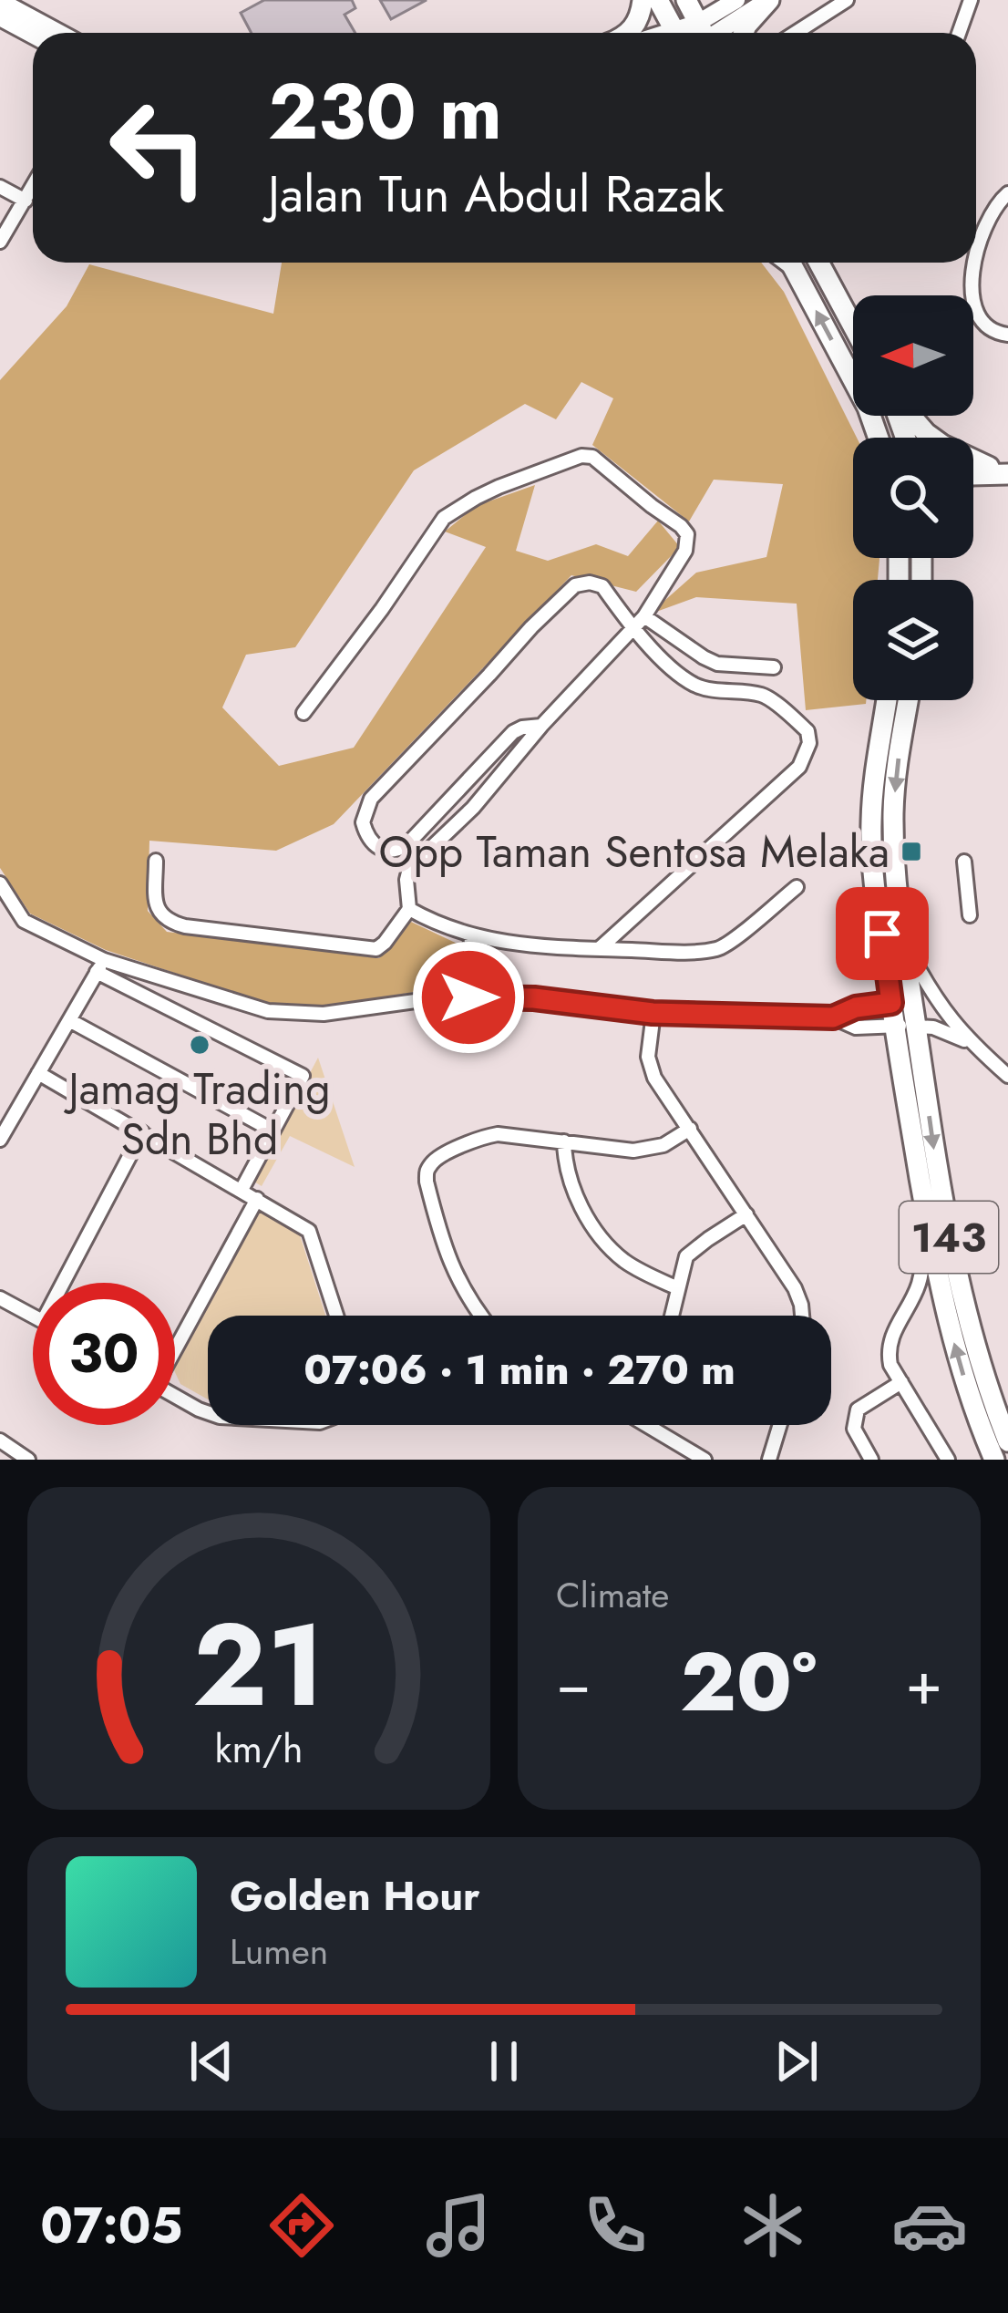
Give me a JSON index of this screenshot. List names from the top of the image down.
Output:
{
  "streets": {
    "highway": ["143"]
  },
  "places": {
    "transit": ["Opp Taman Sentosa Melaka"],
    "other": ["Jamag Trading Sdn Bhd"]
  },
  "north": "left",
  "page": {
    "turn": ["230 m", "Jalan Tun Abdul Razak"],
    "limit": "30",
    "trip": "07:06 · 1 min · 270 m",
    "tile": "Climate",
    "heat": ["−", "20°", "+"],
    "song": ["Golden Hour", "Lumen"],
    "tabs": "07:05",
    "gauge": ["21", "km/h"]
  }
}
